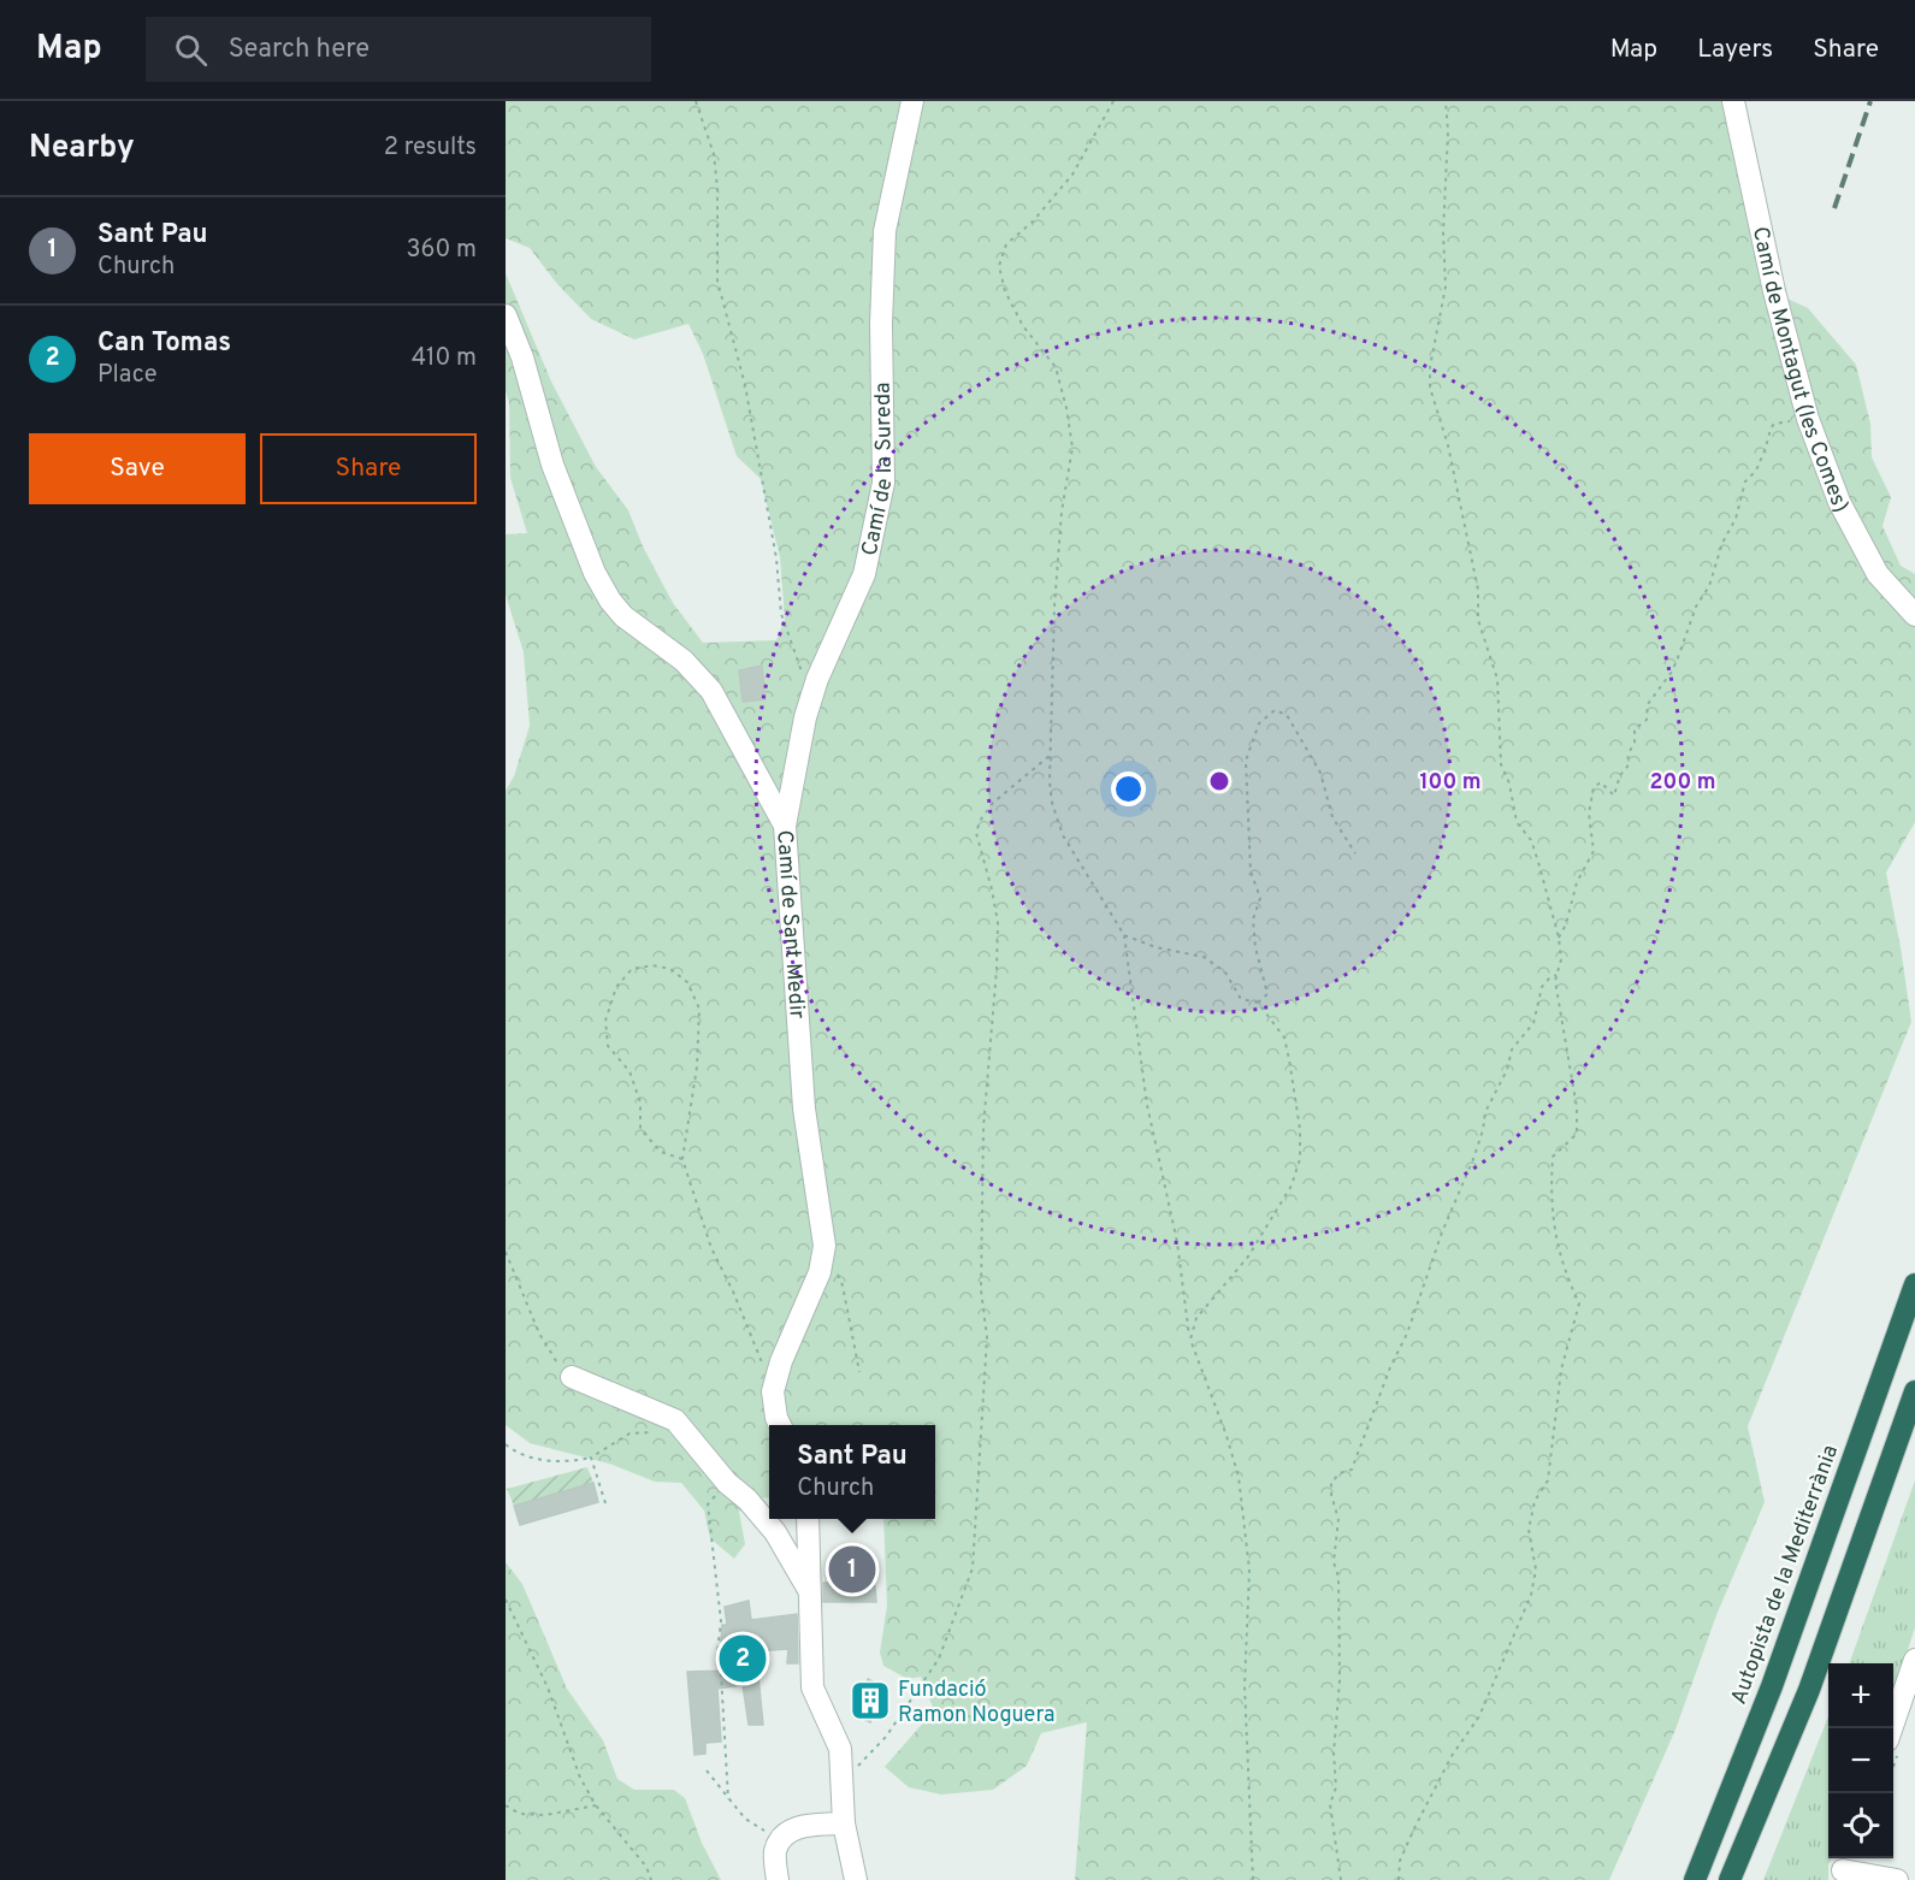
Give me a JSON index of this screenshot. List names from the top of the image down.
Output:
{
  "streets": {
    "highway": ["Autopista de la Mediterrània"],
    "street": ["Camí de Montagut (les Comes)", "Camí de la Sureda", "Camí de Sant Medir"]
  },
  "crossings": [
    ["Camí de la Sureda", "Camí de Sant Medir"]
  ],
  "places": {
    "building": ["Fundació Ramon Noguera"]
  },
  "page": {
    "header": "Map",
    "search": "Search here",
    "nav": ["Map", "Layers", "Share"],
    "heading": ["Nearby", "2 results"],
    "list": [
      {
        "mark": "1",
        "name": "Sant Pau",
        "note": "Church",
        "value": "360 m"
      },
      {
        "mark": "2",
        "name": "Can Tomas",
        "note": "Place",
        "value": "410 m"
      }
    ],
    "buttons": ["Save", "Share"],
    "popup": ["Sant Pau", "Church"],
    "pins": ["1", "2"],
    "map_buttons": ["+", "−"]
  },
  "rings": ["100 m", "200 m"]
}
